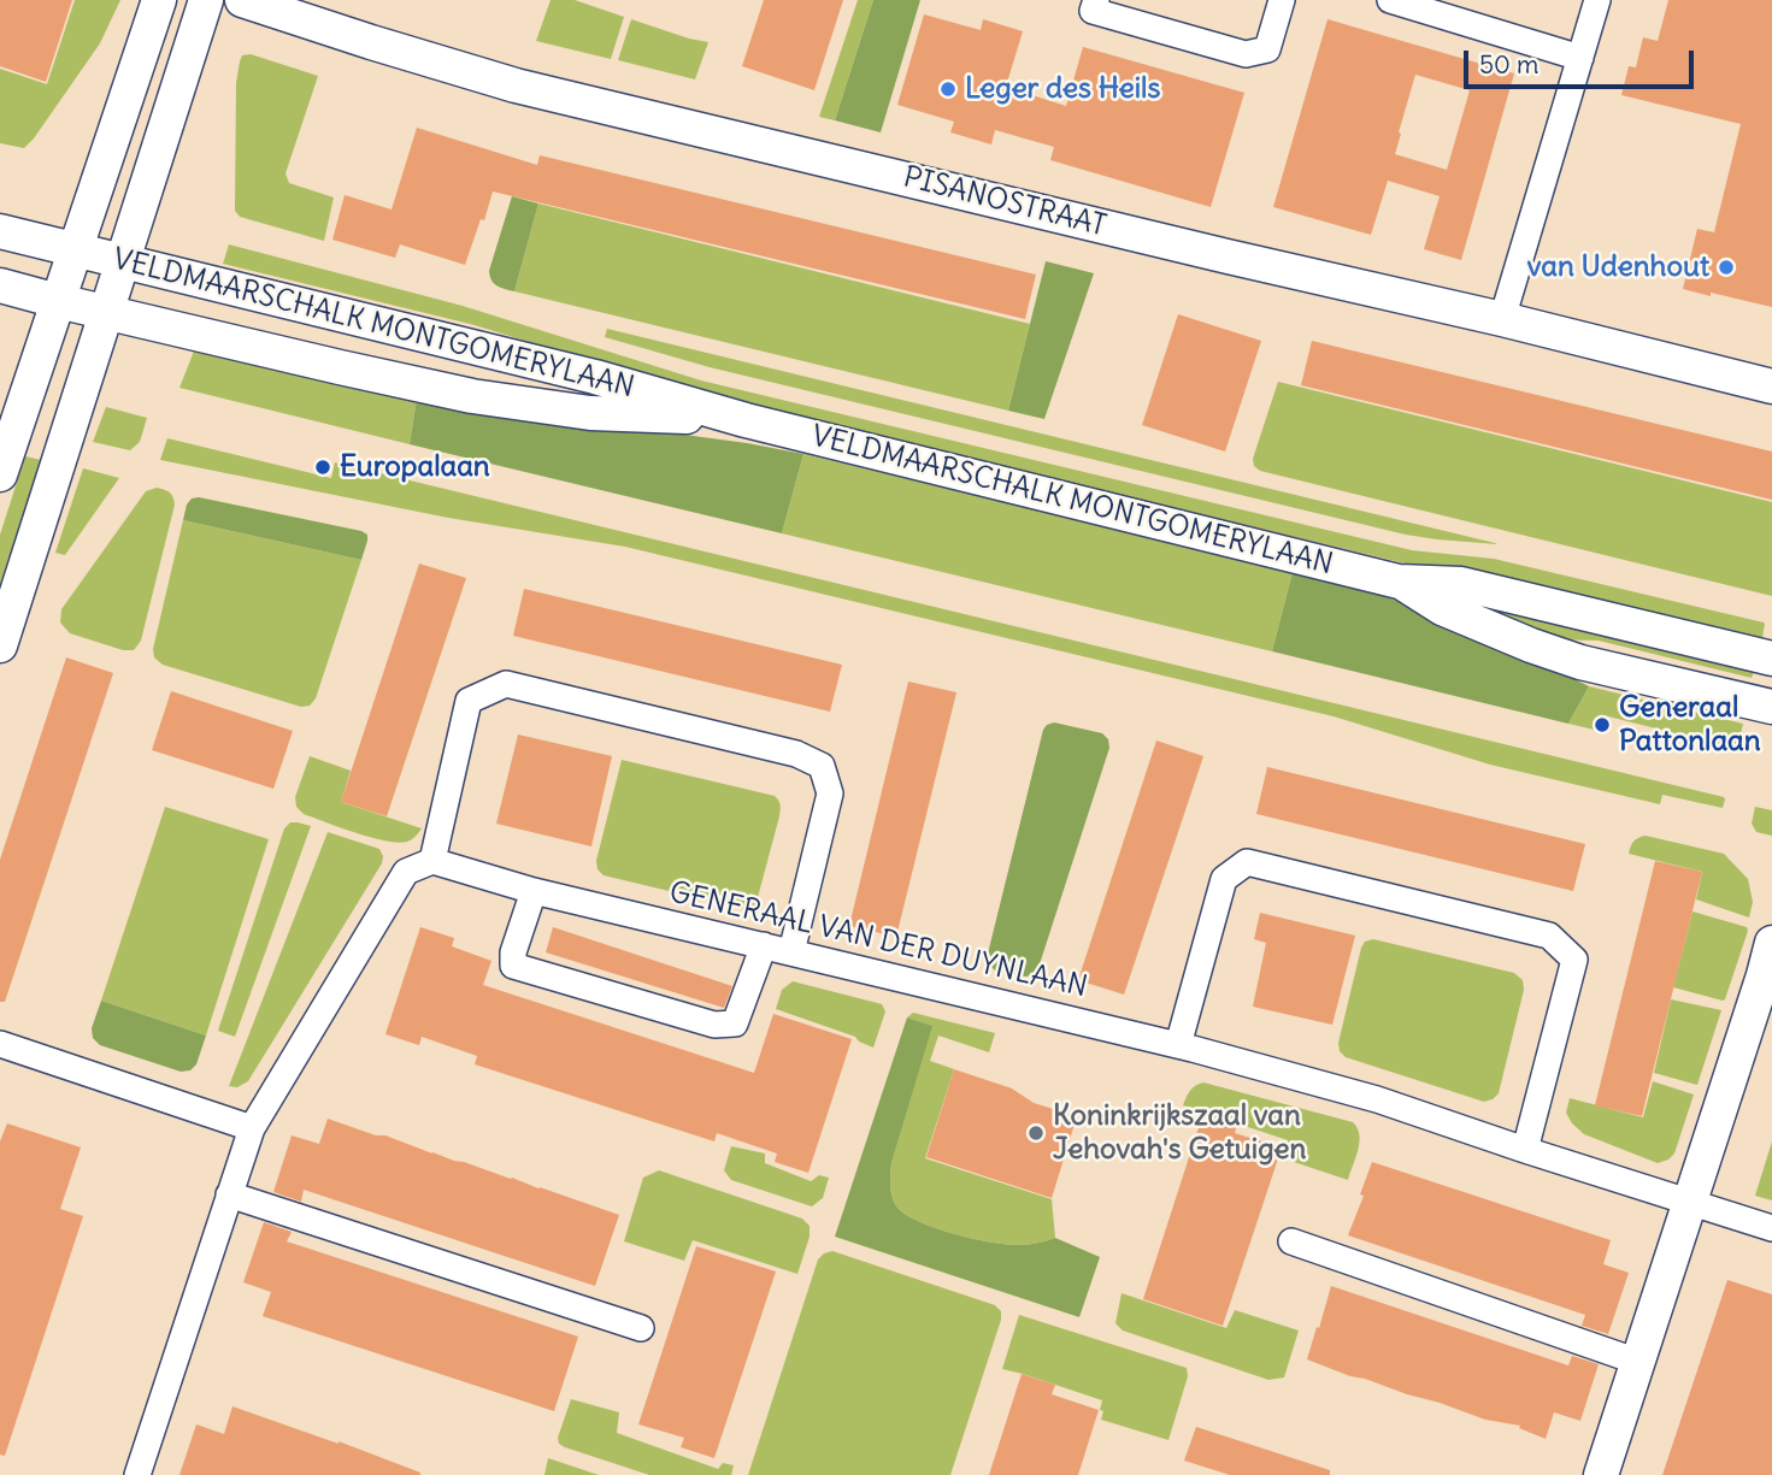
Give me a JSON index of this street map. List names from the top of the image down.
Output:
{
  "streets": {
    "main road": ["PISANOSTRAAT", "VELDMAARSCHALK MONTGOMERYLAAN"],
    "street": ["GENERAAL VAN DER DUYNLAAN"]
  },
  "places": [
    "Leger des Heils",
    "van Udenhout",
    "Europalaan",
    "Generaal Pattonlaan",
    "Koninkrijkszaal van Jehovah's Getuigen"
  ],
  "scale_bar": "50 m"
}
